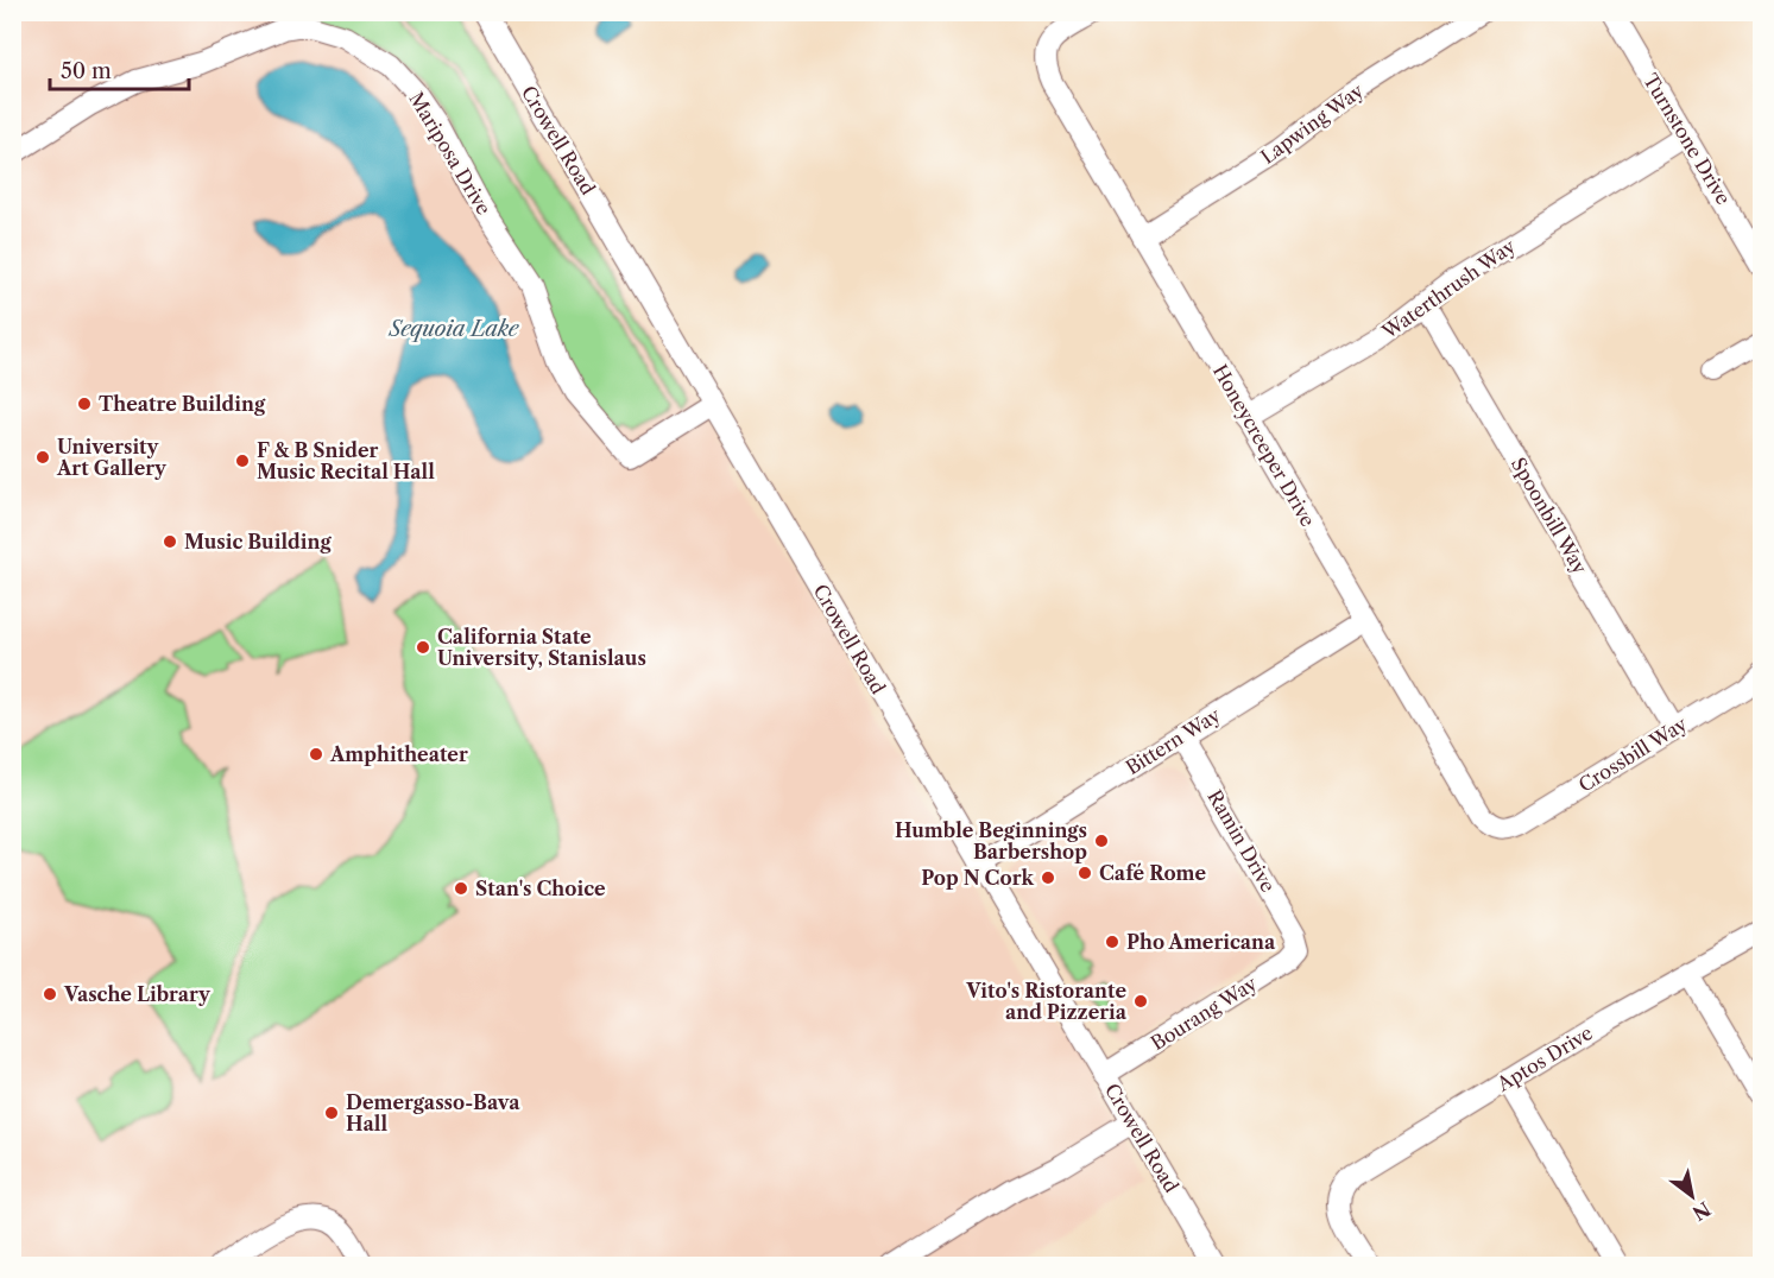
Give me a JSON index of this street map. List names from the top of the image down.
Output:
{
  "streets": {
    "street": [
      "Lapwing Way",
      "Turnstone Drive",
      "Crowell Road",
      "Mariposa Drive",
      "Waterthrush Way",
      "Honeycreeper Drive",
      "Spoonbill Way",
      "Bittern Way",
      "Crossbill Way",
      "Ramin Drive",
      "Bourang Way",
      "Aptos Drive"
    ]
  },
  "crossings": [
    ["Lapwing Way", "Honeycreeper Drive"],
    ["Turnstone Drive", "Waterthrush Way"],
    ["Crowell Road", "Mariposa Drive"],
    ["Crowell Road", "Bittern Way"],
    ["Crowell Road", "Bourang Way"],
    ["Waterthrush Way", "Honeycreeper Drive"],
    ["Waterthrush Way", "Spoonbill Way"],
    ["Honeycreeper Drive", "Bittern Way"],
    ["Honeycreeper Drive", "Crossbill Way"],
    ["Spoonbill Way", "Crossbill Way"],
    ["Bittern Way", "Ramin Drive"],
    ["Ramin Drive", "Bourang Way"]
  ],
  "water": ["Sequoia Lake"],
  "places": [
    "Theatre Building",
    "University Art Gallery",
    "F & B Snider Music Recital Hall",
    "Music Building",
    "California State University, Stanislaus",
    "Amphitheater",
    "Humble Beginnings Barbershop",
    "Café Rome",
    "Pop N Cork",
    "Stan's Choice",
    "Pho Americana",
    "Vasche Library",
    "Vito's Ristorante and Pizzeria",
    "Demergasso-Bava Hall"
  ],
  "scale_bar": "50 m",
  "north": "bottom right"
}
